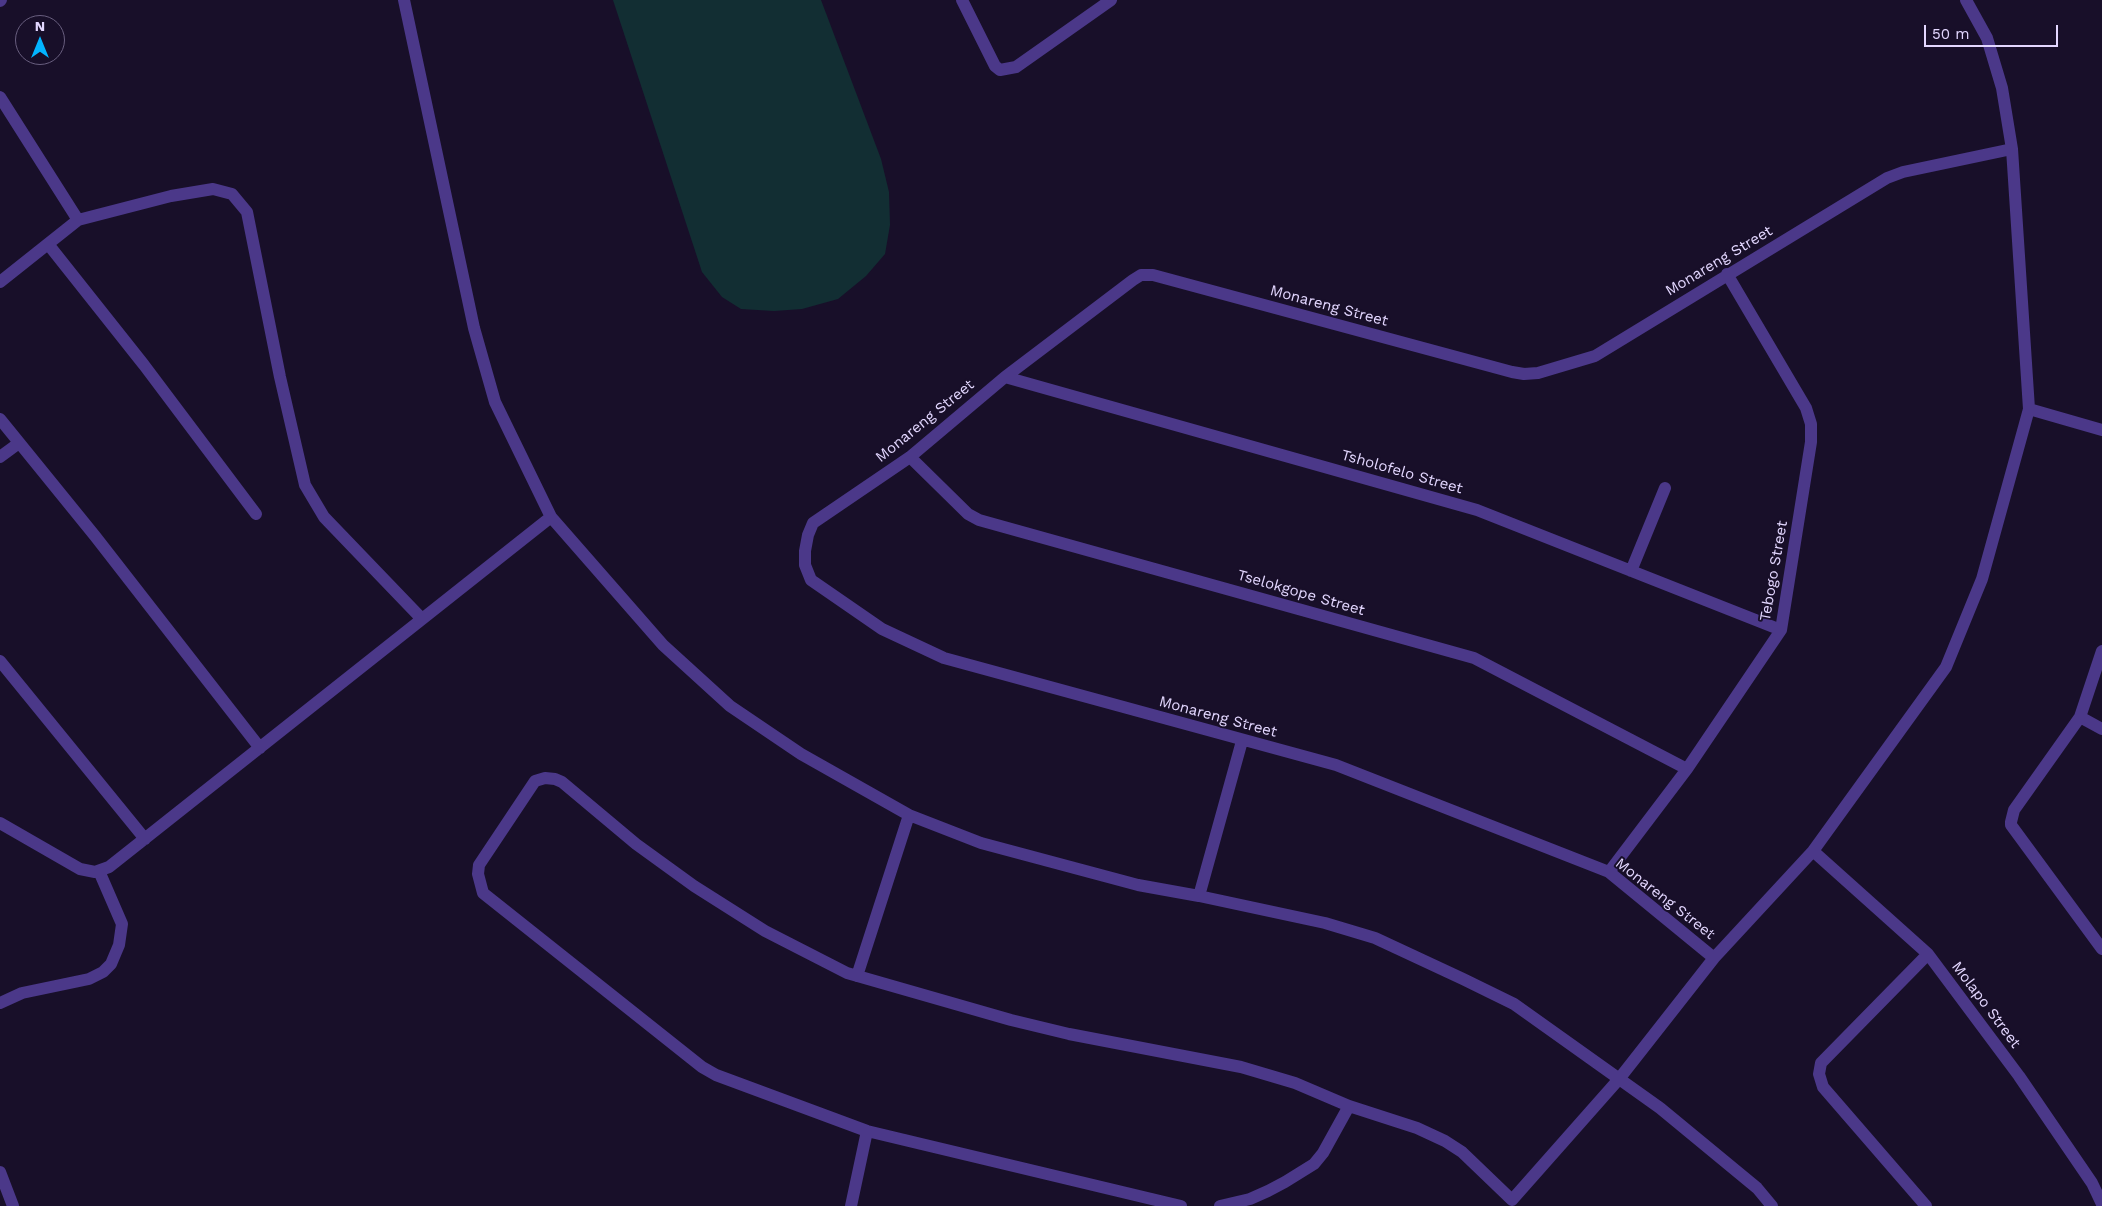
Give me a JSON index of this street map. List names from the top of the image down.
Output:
{
  "streets": {
    "street": [
      "Monareng Street",
      "Tsholofelo Street",
      "Tebogo Street",
      "Tselokgope Street",
      "Molapo Street"
    ]
  },
  "crossings": [
    ["Monareng Street", "Tsholofelo Street"],
    ["Monareng Street", "Tebogo Street"],
    ["Monareng Street", "Tselokgope Street"],
    ["Tsholofelo Street", "Tebogo Street"],
    ["Tebogo Street", "Tselokgope Street"]
  ],
  "scale_bar": "50 m",
  "north": "top"
}
